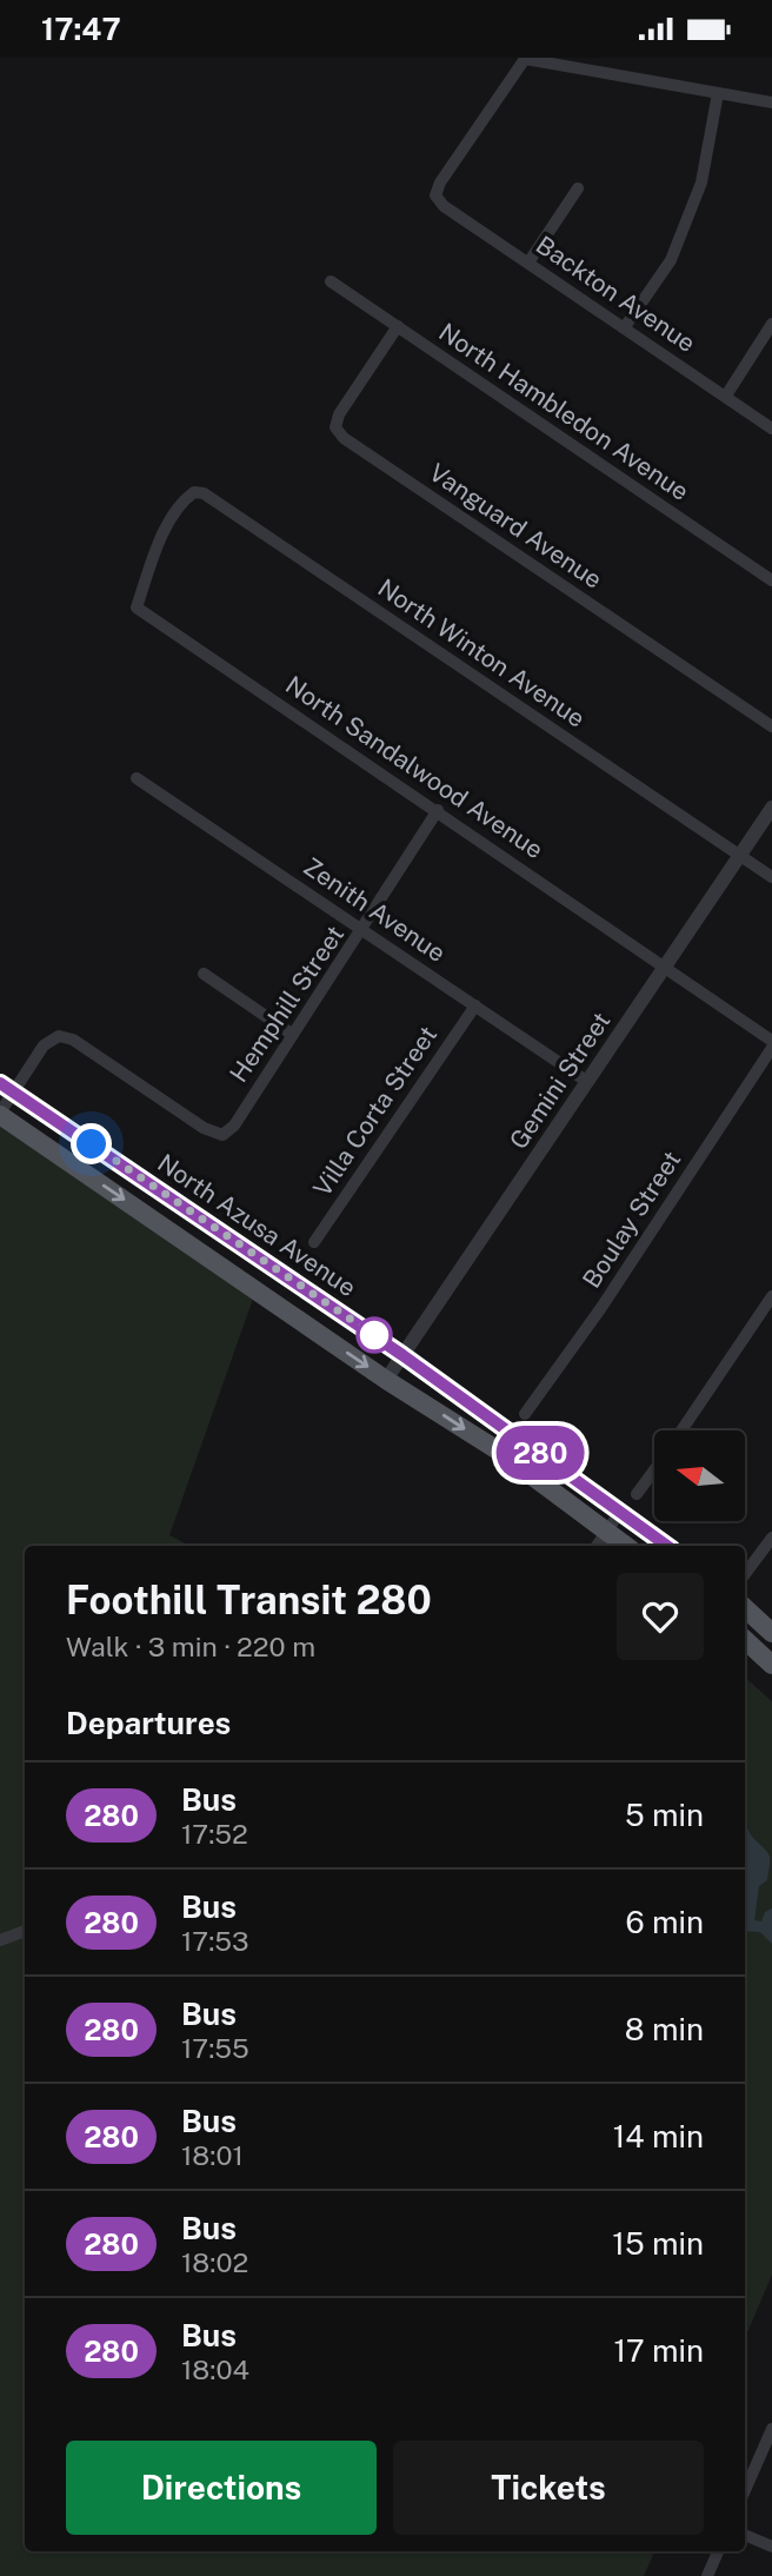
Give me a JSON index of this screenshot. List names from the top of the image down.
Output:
{
  "streets": {
    "main road": ["North Azusa Avenue"],
    "street": [
      "Backton Avenue",
      "North Hambledon Avenue",
      "Vanguard Avenue",
      "North Winton Avenue",
      "North Sandalwood Avenue",
      "Zenith Avenue",
      "Hemphill Street",
      "Gemini Street",
      "Villa Corta Street",
      "Boulay Street"
    ]
  },
  "crossings": [
    ["North Hambledon Avenue", "Vanguard Avenue"],
    ["North Winton Avenue", "North Sandalwood Avenue"],
    ["North Winton Avenue", "Gemini Street"],
    ["North Sandalwood Avenue", "Hemphill Street"],
    ["North Sandalwood Avenue", "Gemini Street"],
    ["Zenith Avenue", "Hemphill Street"],
    ["Zenith Avenue", "Gemini Street"],
    ["Zenith Avenue", "Villa Corta Street"],
    ["Hemphill Street", "North Azusa Avenue"],
    ["Gemini Street", "North Azusa Avenue"]
  ],
  "lines": ["bus line 280"],
  "north": "left",
  "page": {
    "status": "17:47",
    "on_map": "280",
    "heading": [
      ["Foothill Transit 280", "Walk · 3 min · 220 m"],
      "Departures"
    ],
    "list": [
      {
        "mark": "280",
        "name": "Bus",
        "note": "17:52",
        "value": "5 min"
      },
      {
        "mark": "280",
        "name": "Bus",
        "note": "17:53",
        "value": "6 min"
      },
      {
        "mark": "280",
        "name": "Bus",
        "note": "17:55",
        "value": "8 min"
      },
      {
        "mark": "280",
        "name": "Bus",
        "note": "18:01",
        "value": "14 min"
      },
      {
        "mark": "280",
        "name": "Bus",
        "note": "18:02",
        "value": "15 min"
      },
      {
        "mark": "280",
        "name": "Bus",
        "note": "18:04",
        "value": "17 min"
      }
    ],
    "buttons": ["Directions", "Tickets"]
  }
}
